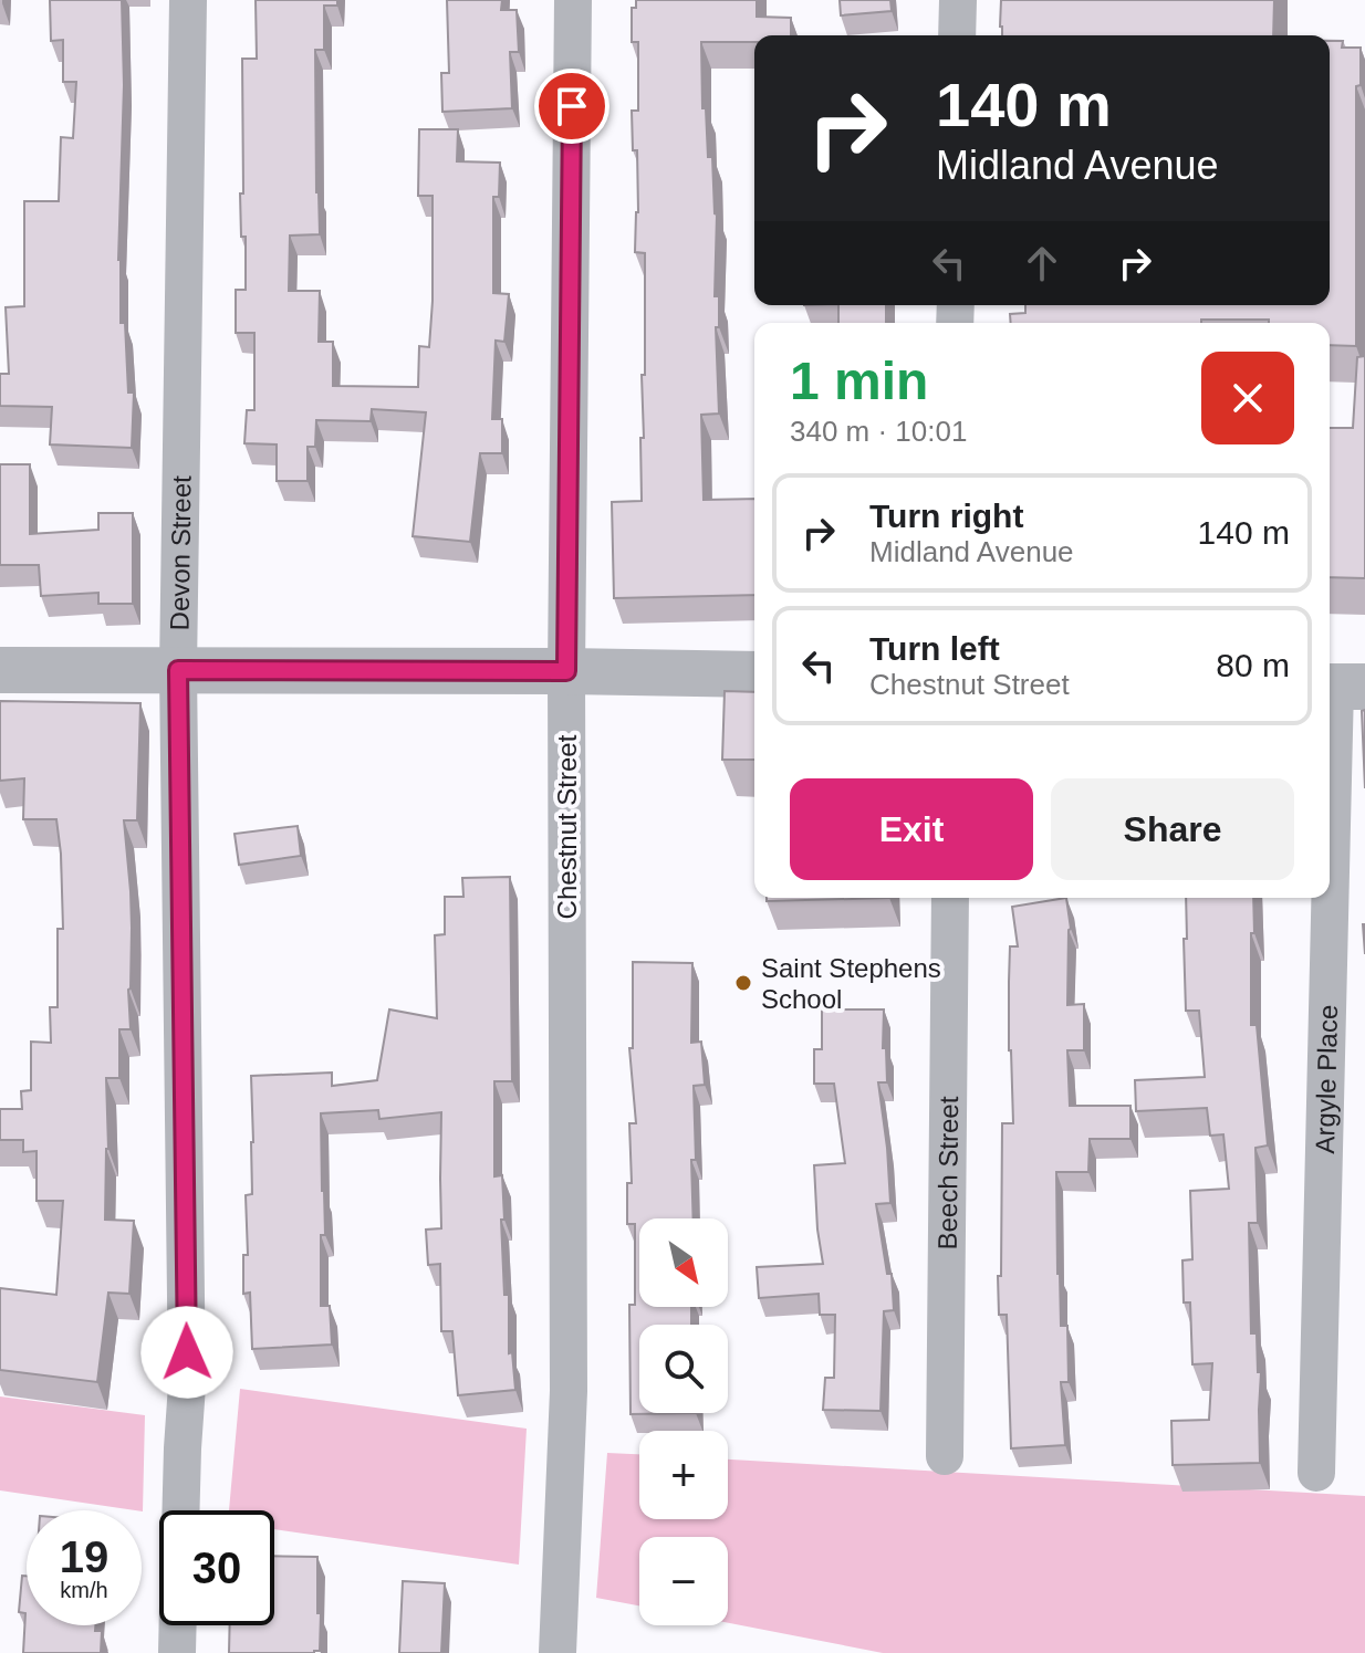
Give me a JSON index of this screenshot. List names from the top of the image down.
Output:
{
  "streets": {
    "street": [
      "Devon Street",
      "Chestnut Street",
      "Argyle Place",
      "Beech Street"
    ]
  },
  "places": ["Saint Stephens School"],
  "north": "bottom right",
  "page": {
    "turn": ["140 m", "Midland Avenue"],
    "heading": ["1 min", "340 m · 10:01"],
    "list": [
      {
        "name": "Turn right",
        "note": "Midland Avenue",
        "value": "140 m"
      },
      {
        "name": "Turn left",
        "note": "Chestnut Street",
        "value": "80 m"
      }
    ],
    "buttons": ["Exit", "Share"],
    "map_buttons": ["+", "−"],
    "speed": "19 km/h",
    "limit": "30"
  }
}
